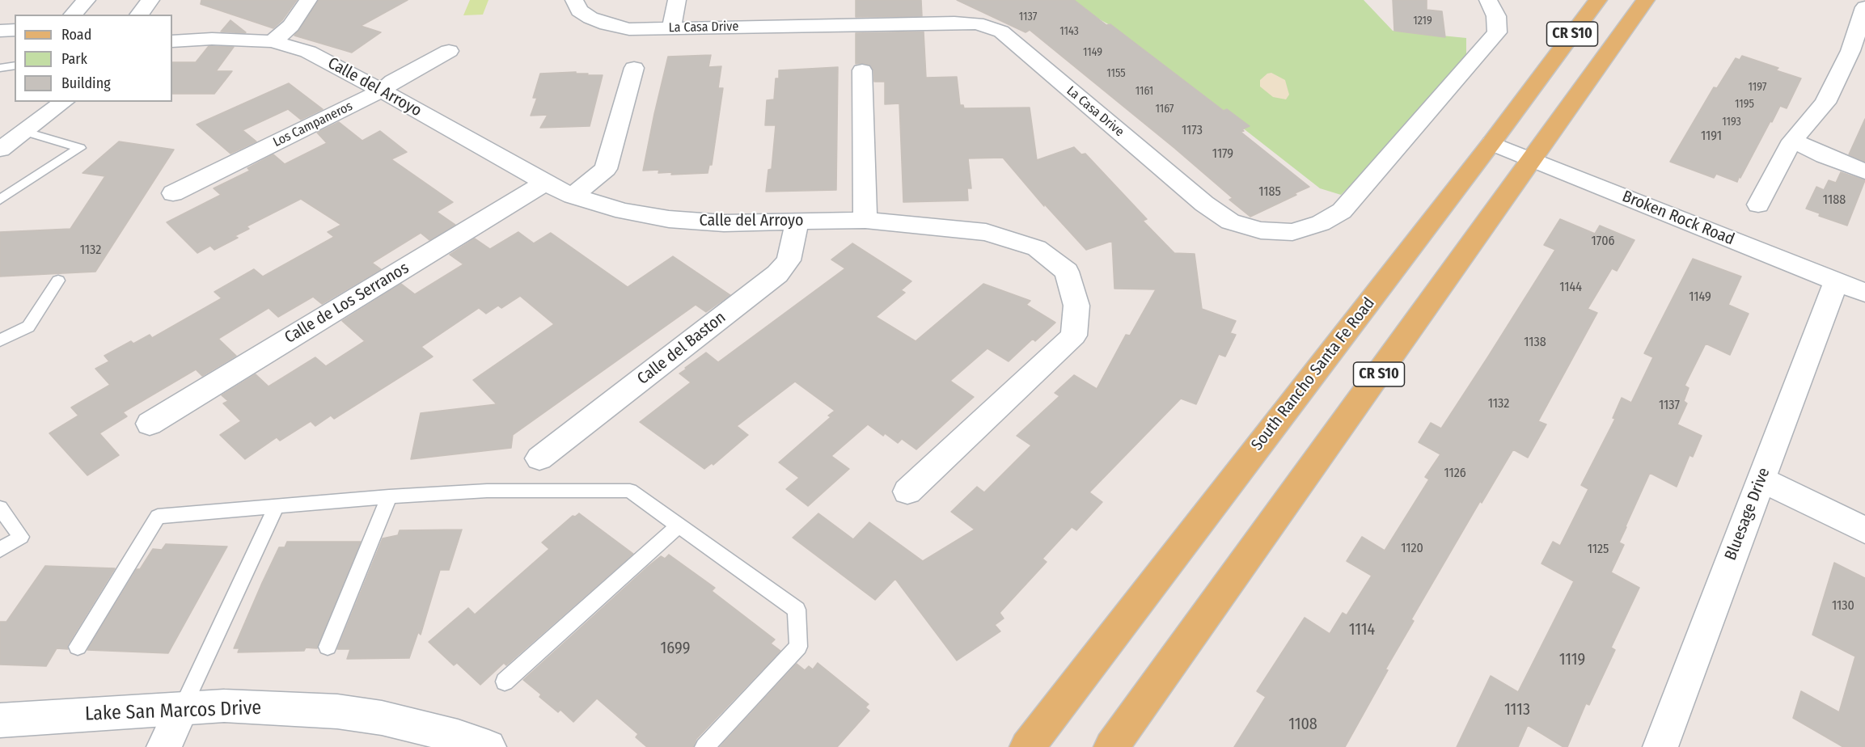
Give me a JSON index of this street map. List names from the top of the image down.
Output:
{
  "streets": {
    "main road": ["CR S10", "South Rancho Santa Fe Road"],
    "street": [
      "La Casa Drive",
      "Calle del Arroyo",
      "Los Campaneros",
      "Broken Rock Road",
      "Calle de Los Serranos",
      "Calle del Baston",
      "Bluesage Drive",
      "Lake San Marcos Drive"
    ]
  },
  "crossings": [
    ["CR S10", "Broken Rock Road"],
    ["Calle del Arroyo", "Los Campaneros"],
    ["Calle del Arroyo", "Calle de Los Serranos"],
    ["Calle del Arroyo", "Calle del Baston"],
    ["Broken Rock Road", "South Rancho Santa Fe Road"],
    ["Broken Rock Road", "Bluesage Drive"]
  ],
  "house_numbers": [
    "1137",
    "1219",
    "1143",
    "1149",
    "1155",
    "1197",
    "1161",
    "1195",
    "1167",
    "1193",
    "1173",
    "1191",
    "1179",
    "1185",
    "1188",
    "1706",
    "1132",
    "1144",
    "1149",
    "1138",
    "1132",
    "1137",
    "1126",
    "1120",
    "1125",
    "1130",
    "1114",
    "1699",
    "1119",
    "1113",
    "1108"
  ],
  "legend": ["Road", "Park", "Building"]
}
